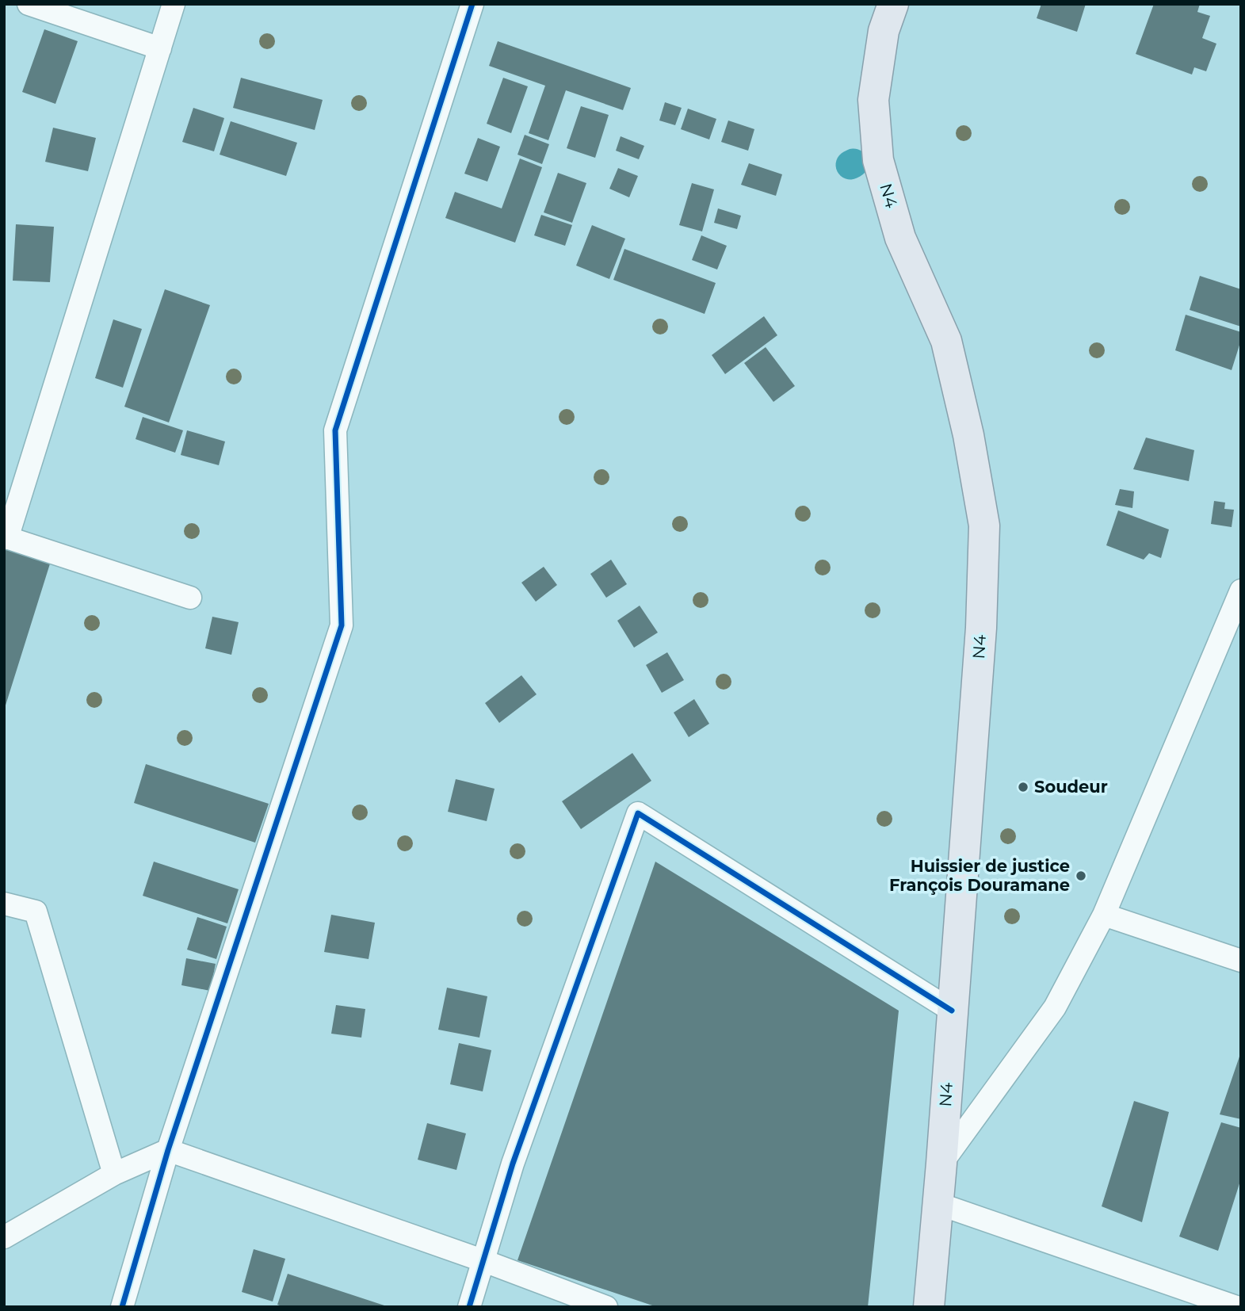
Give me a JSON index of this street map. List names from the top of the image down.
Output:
{
  "streets": {
    "main road": ["N4"]
  },
  "places": ["Soudeur", "Huissier de justice François Douramane"]
}
